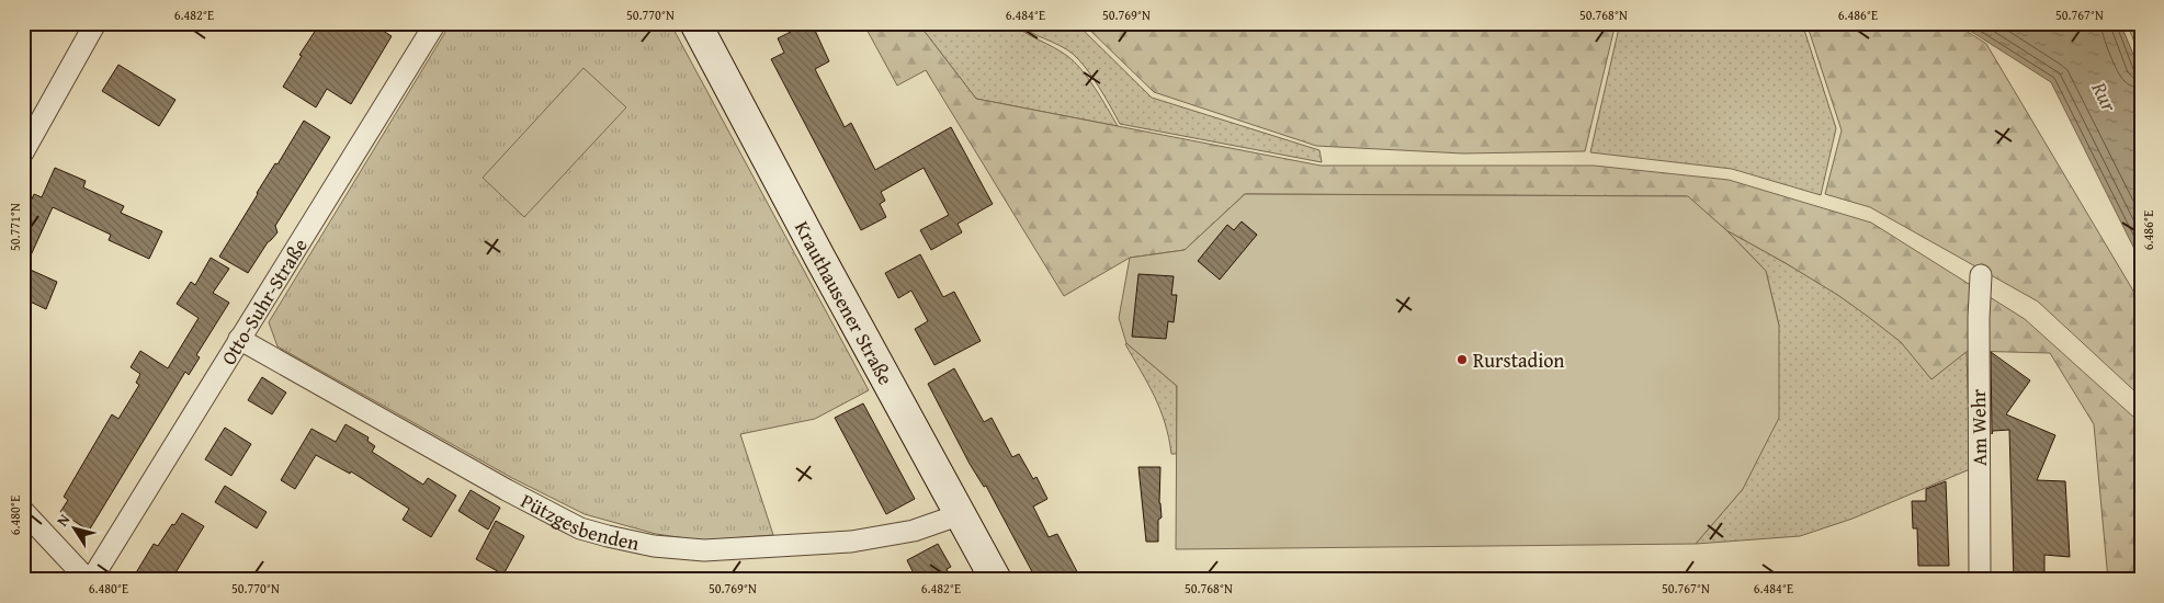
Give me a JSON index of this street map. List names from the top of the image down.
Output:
{
  "streets": {
    "street": [
      "Otto-Suhr-Straße",
      "Krauthausener Straße",
      "Am Wehr",
      "Pützgesbenden"
    ]
  },
  "crossings": [
    ["Otto-Suhr-Straße", "Pützgesbenden"],
    ["Krauthausener Straße", "Pützgesbenden"]
  ],
  "water": ["Rur"],
  "places": ["Rurstadion"],
  "north": "top left",
  "coordinates": [
    "6.482°E",
    "50.770°N",
    "6.484°E",
    "50.769°N",
    "50.768°N",
    "6.486°E",
    "50.767°N",
    "50.771°N",
    "6.480°E"
  ]
}
